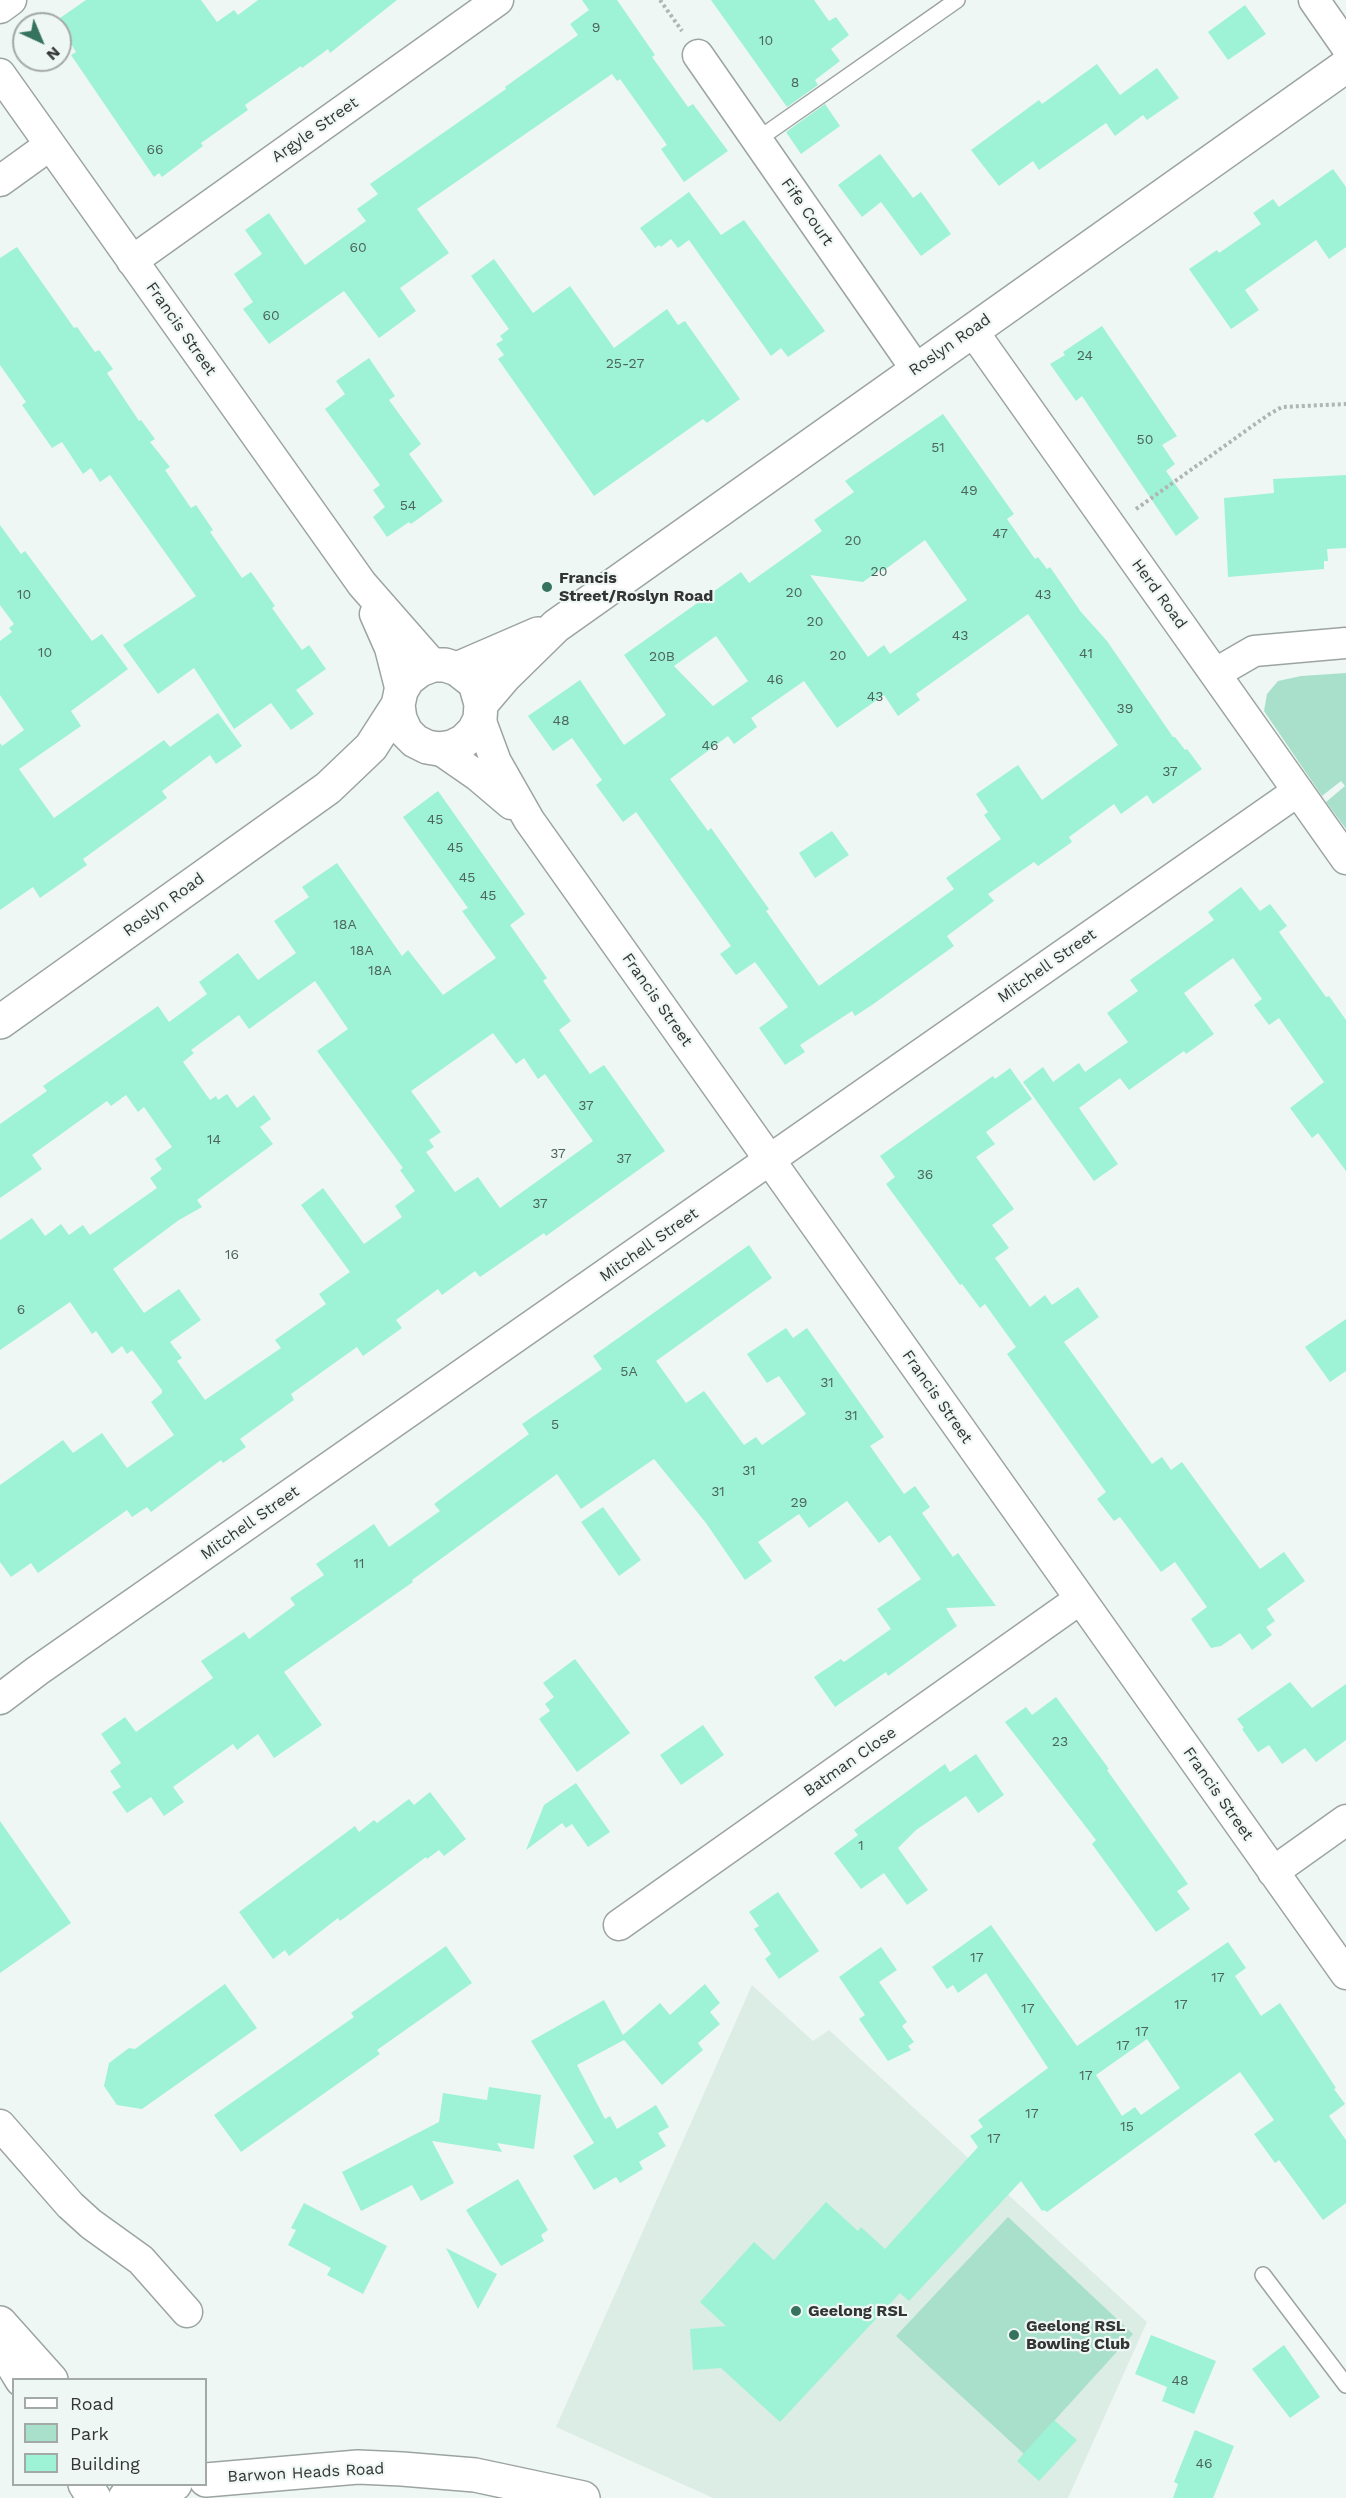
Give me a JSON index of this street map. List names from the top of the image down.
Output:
{
  "streets": {
    "main road": ["Roslyn Road", "Barwon Heads Road"],
    "street": [
      "Argyle Street",
      "Fife Court",
      "Francis Street",
      "Herd Road",
      "Mitchell Street",
      "Batman Close"
    ]
  },
  "crossings": [
    ["Argyle Street", "Francis Street"],
    ["Fife Court", "Roslyn Road"],
    ["Francis Street", "Roslyn Road"],
    ["Francis Street", "Mitchell Street"],
    ["Francis Street", "Batman Close"],
    ["Roslyn Road", "Herd Road"],
    ["Herd Road", "Mitchell Street"]
  ],
  "places": ["Francis Street/Roslyn Road", "Geelong RSL", "Geelong RSL Bowling Club"],
  "house_numbers": [
    "9",
    "10",
    "8",
    "66",
    "60",
    "60",
    "24",
    "25-27",
    "50",
    "51",
    "49",
    "54",
    "47",
    "20",
    "20",
    "20",
    "10",
    "43",
    "20",
    "43",
    "10",
    "41",
    "20",
    "20B",
    "46",
    "43",
    "39",
    "48",
    "46",
    "37",
    "45",
    "45",
    "45",
    "45",
    "18A",
    "18A",
    "18A",
    "37",
    "14",
    "37",
    "37",
    "36",
    "37",
    "16",
    "6",
    "5A",
    "31",
    "31",
    "5",
    "31",
    "31",
    "29",
    "11",
    "23",
    "1",
    "17",
    "17",
    "17",
    "17",
    "17",
    "17",
    "17",
    "17",
    "15",
    "17",
    "48",
    "46"
  ],
  "legend": ["Road", "Park", "Building"],
  "north": "bottom right"
}
